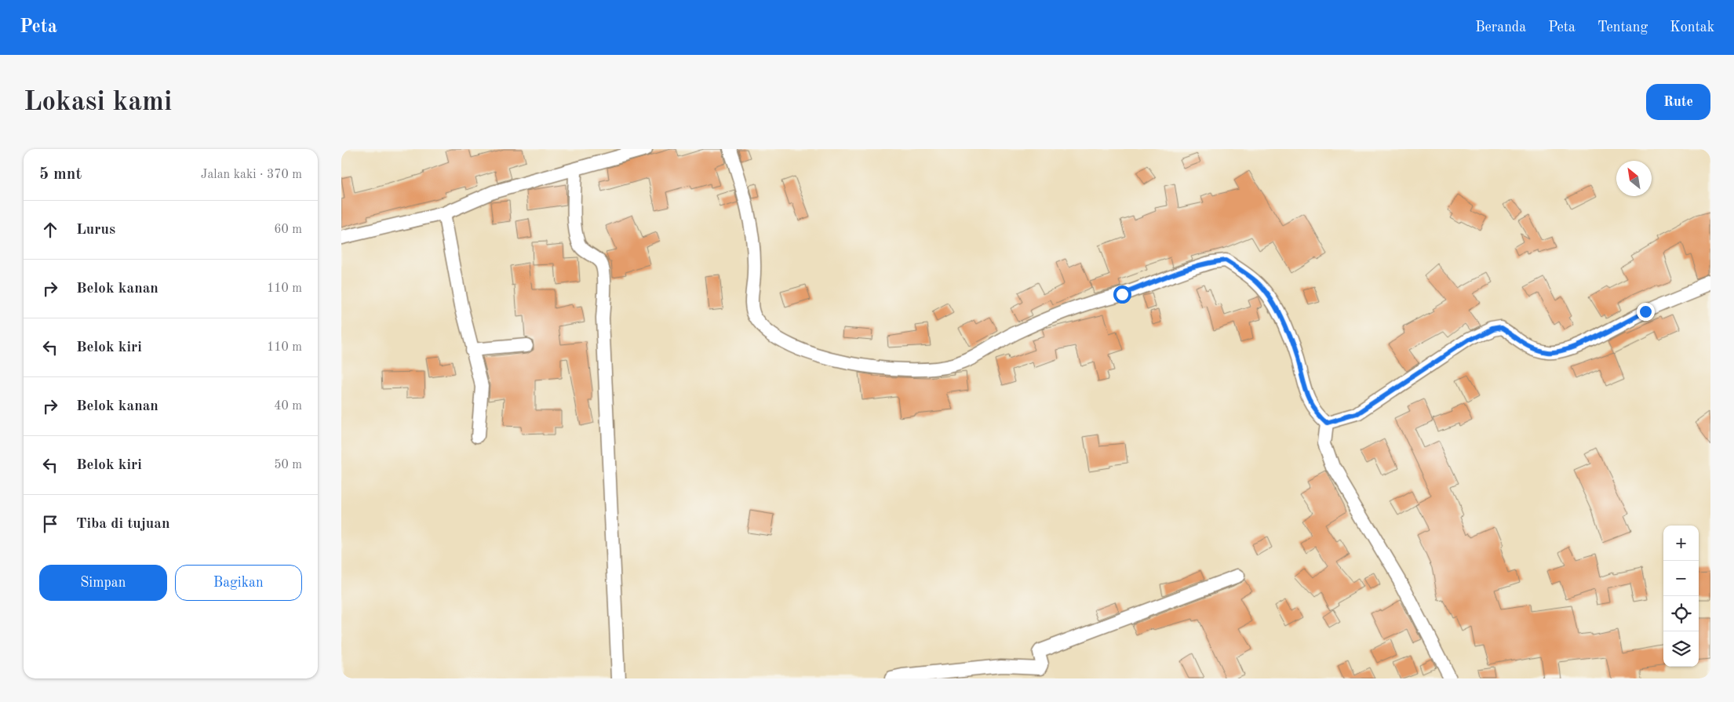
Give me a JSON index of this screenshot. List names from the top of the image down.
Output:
{
  "north": "top left",
  "page": {
    "header": "Peta",
    "nav": [
      "Beranda",
      "Peta",
      "Tentang",
      "Kontak"
    ],
    "buttons": [
      "Rute",
      ["Simpan", "Bagikan"]
    ],
    "title": "Lokasi kami",
    "heading": ["5 mnt", "Jalan kaki · 370 m"],
    "list": [
      ["Lurus", "60 m"],
      ["Belok kanan", "110 m"],
      ["Belok kiri", "110 m"],
      ["Belok kanan", "40 m"],
      ["Belok kiri", "50 m"],
      "Tiba di tujuan"
    ],
    "map_buttons": ["+", "−"]
  }
}
